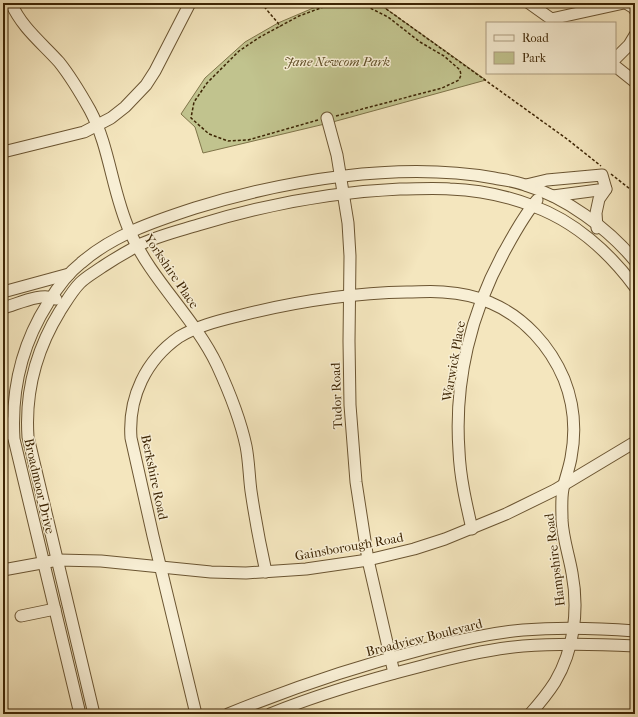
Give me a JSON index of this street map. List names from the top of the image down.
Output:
{
  "streets": {
    "street": [
      "Yorkshire Place",
      "Warwick Place",
      "Tudor Road",
      "Berkshire Road",
      "Broadmoor Drive",
      "Gainsborough Road",
      "Hampshire Road",
      "Broadview Boulevard"
    ]
  },
  "crossings": [
    ["Yorkshire Place", "Berkshire Road"],
    ["Yorkshire Place", "Broadmoor Drive"],
    ["Yorkshire Place", "Gainsborough Road"],
    ["Warwick Place", "Broadmoor Drive"],
    ["Warwick Place", "Gainsborough Road"],
    ["Warwick Place", "Hampshire Road"],
    ["Tudor Road", "Berkshire Road"],
    ["Tudor Road", "Broadmoor Drive"],
    ["Tudor Road", "Gainsborough Road"],
    ["Tudor Road", "Hampshire Road"],
    ["Tudor Road", "Broadview Boulevard"],
    ["Berkshire Road", "Gainsborough Road"],
    ["Berkshire Road", "Hampshire Road"],
    ["Broadmoor Drive", "Gainsborough Road"],
    ["Gainsborough Road", "Hampshire Road"],
    ["Hampshire Road", "Broadview Boulevard"]
  ],
  "parks": ["Jane Newcom Park"],
  "legend": ["Road", "Park"]
}
